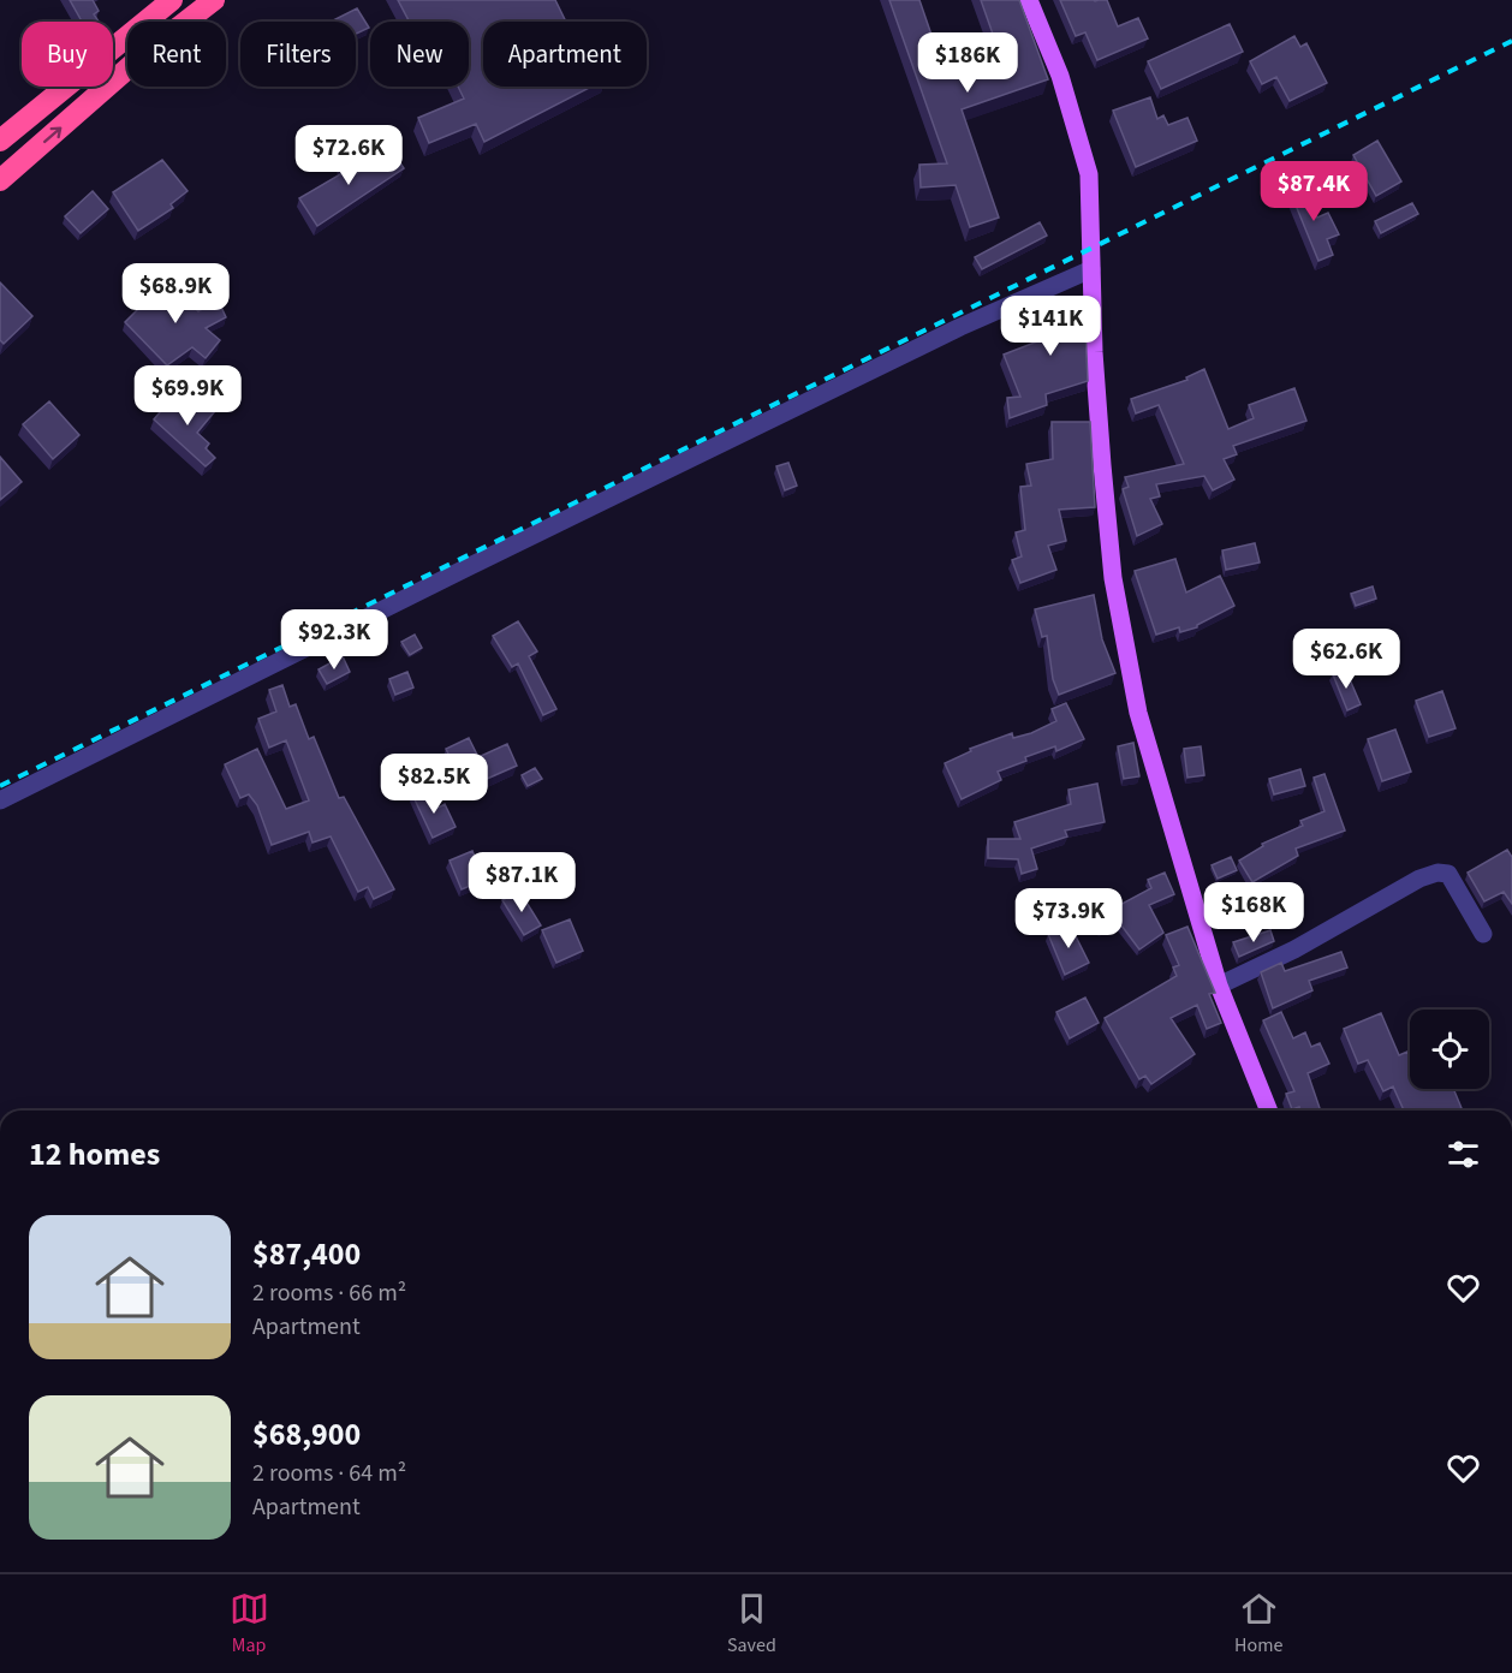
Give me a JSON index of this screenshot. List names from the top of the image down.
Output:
{
  "page": {
    "chip": [
      "Buy",
      "Rent",
      "Filters",
      "New",
      "Apartment"
    ],
    "price": [
      "$186K",
      "$72.6K",
      "$87.4K",
      "$68.9K",
      "$141K",
      "$69.9K",
      "$92.3K",
      "$62.6K",
      "$82.5K",
      "$87.1K",
      "$168K",
      "$73.9K"
    ],
    "heading": "12 homes",
    "list": [
      {
        "name": "$87,400",
        "note": "2 rooms · 66 m² · Apartment"
      },
      {
        "name": "$68,900",
        "note": "2 rooms · 64 m² · Apartment"
      }
    ],
    "tabs": ["Map", "Saved", "Home"]
  }
}
